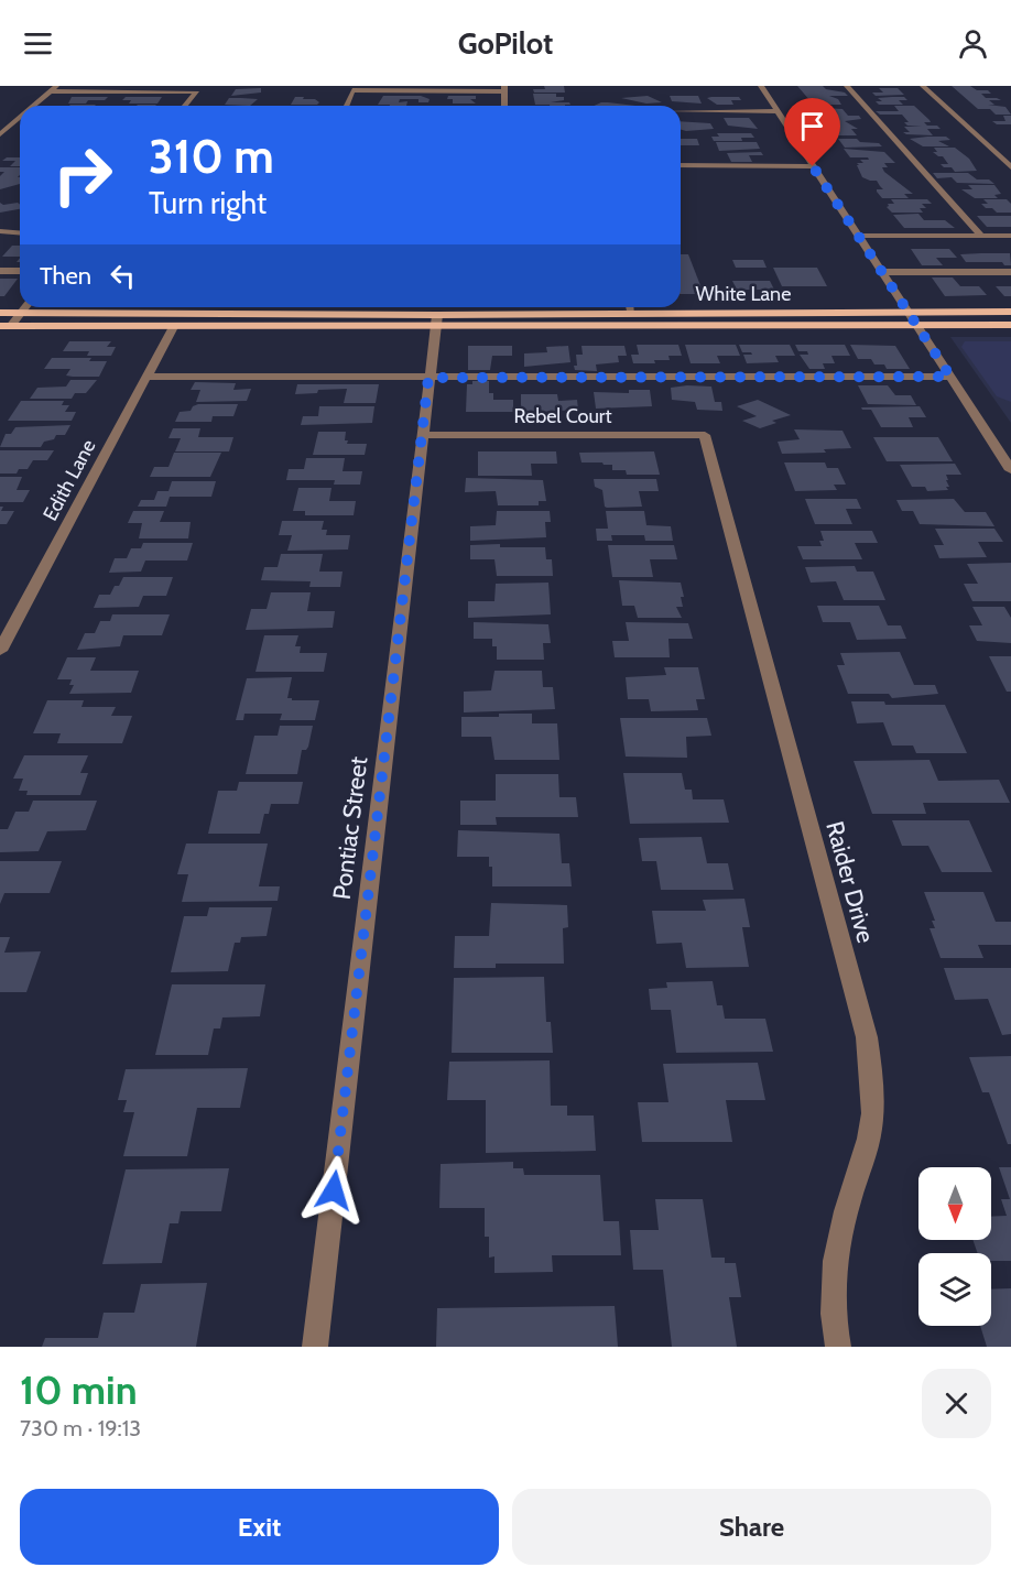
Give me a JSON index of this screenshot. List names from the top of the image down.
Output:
{
  "streets": {
    "main road": ["White Lane"],
    "street": [
      "Rebel Court",
      "Edith Lane",
      "Pontiac Street",
      "Raider Drive"
    ]
  },
  "crossings": [
    ["White Lane", "Edith Lane"],
    ["White Lane", "Pontiac Street"],
    ["Rebel Court", "Pontiac Street"],
    ["Rebel Court", "Raider Drive"]
  ],
  "north": "bottom",
  "page": {
    "header": "GoPilot",
    "turn": ["310 m", "Turn right"],
    "then": "Then",
    "heading": ["10 min", "730 m · 19:13"],
    "buttons": ["Exit", "Share"]
  }
}
